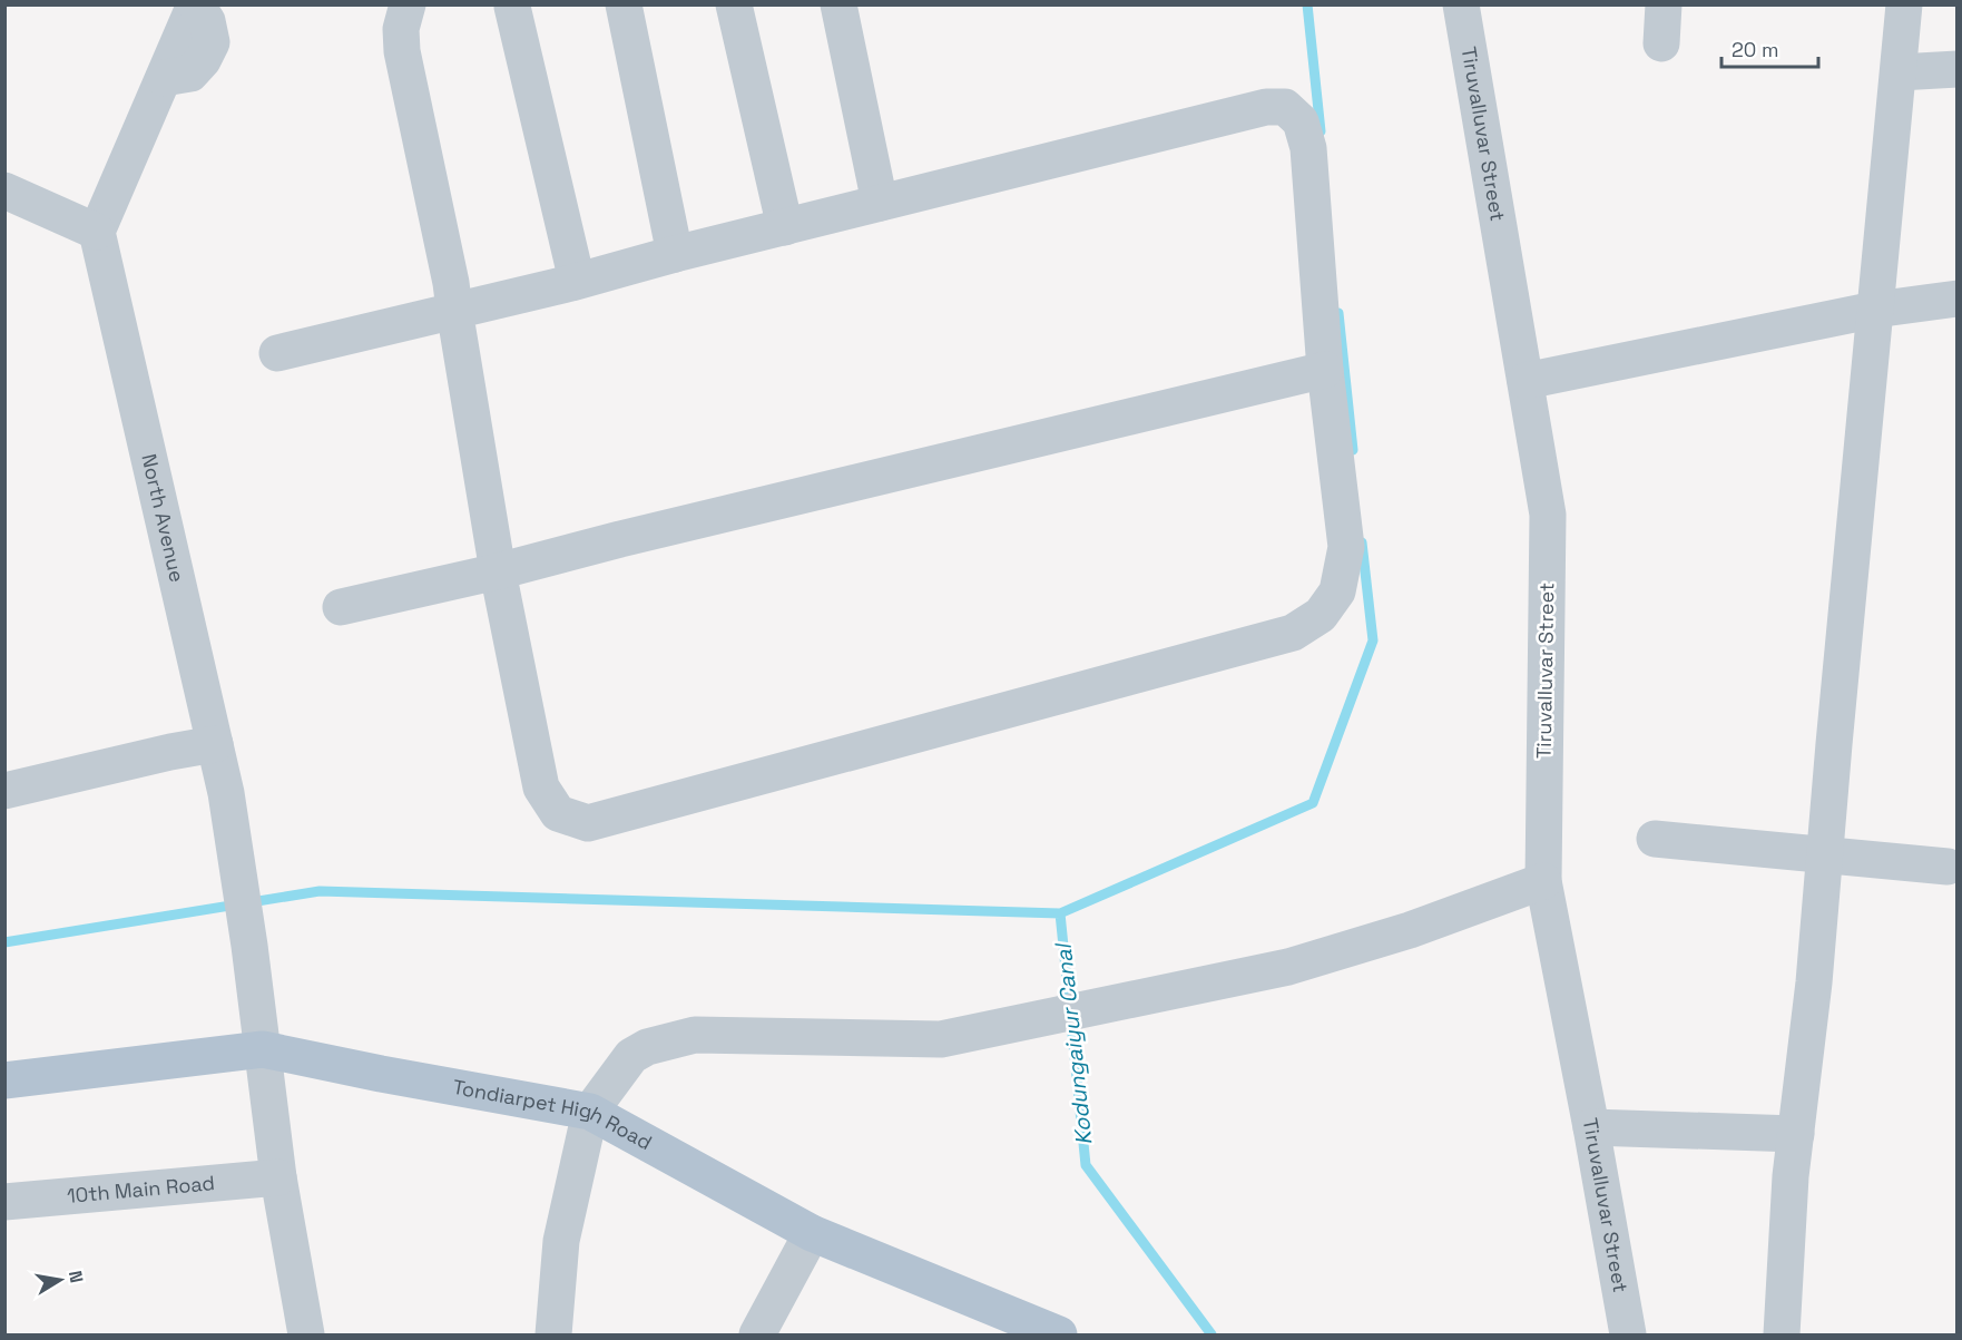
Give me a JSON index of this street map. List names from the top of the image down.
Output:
{
  "streets": {
    "main road": ["Tondiarpet High Road"],
    "street": ["Tiruvalluvar Street", "North Avenue", "10th Main Road"]
  },
  "crossings": [
    ["North Avenue", "Tondiarpet High Road"],
    ["North Avenue", "10th Main Road"]
  ],
  "water": ["Kodungaiyur Canal"],
  "scale_bar": "20 m",
  "north": "right"
}
